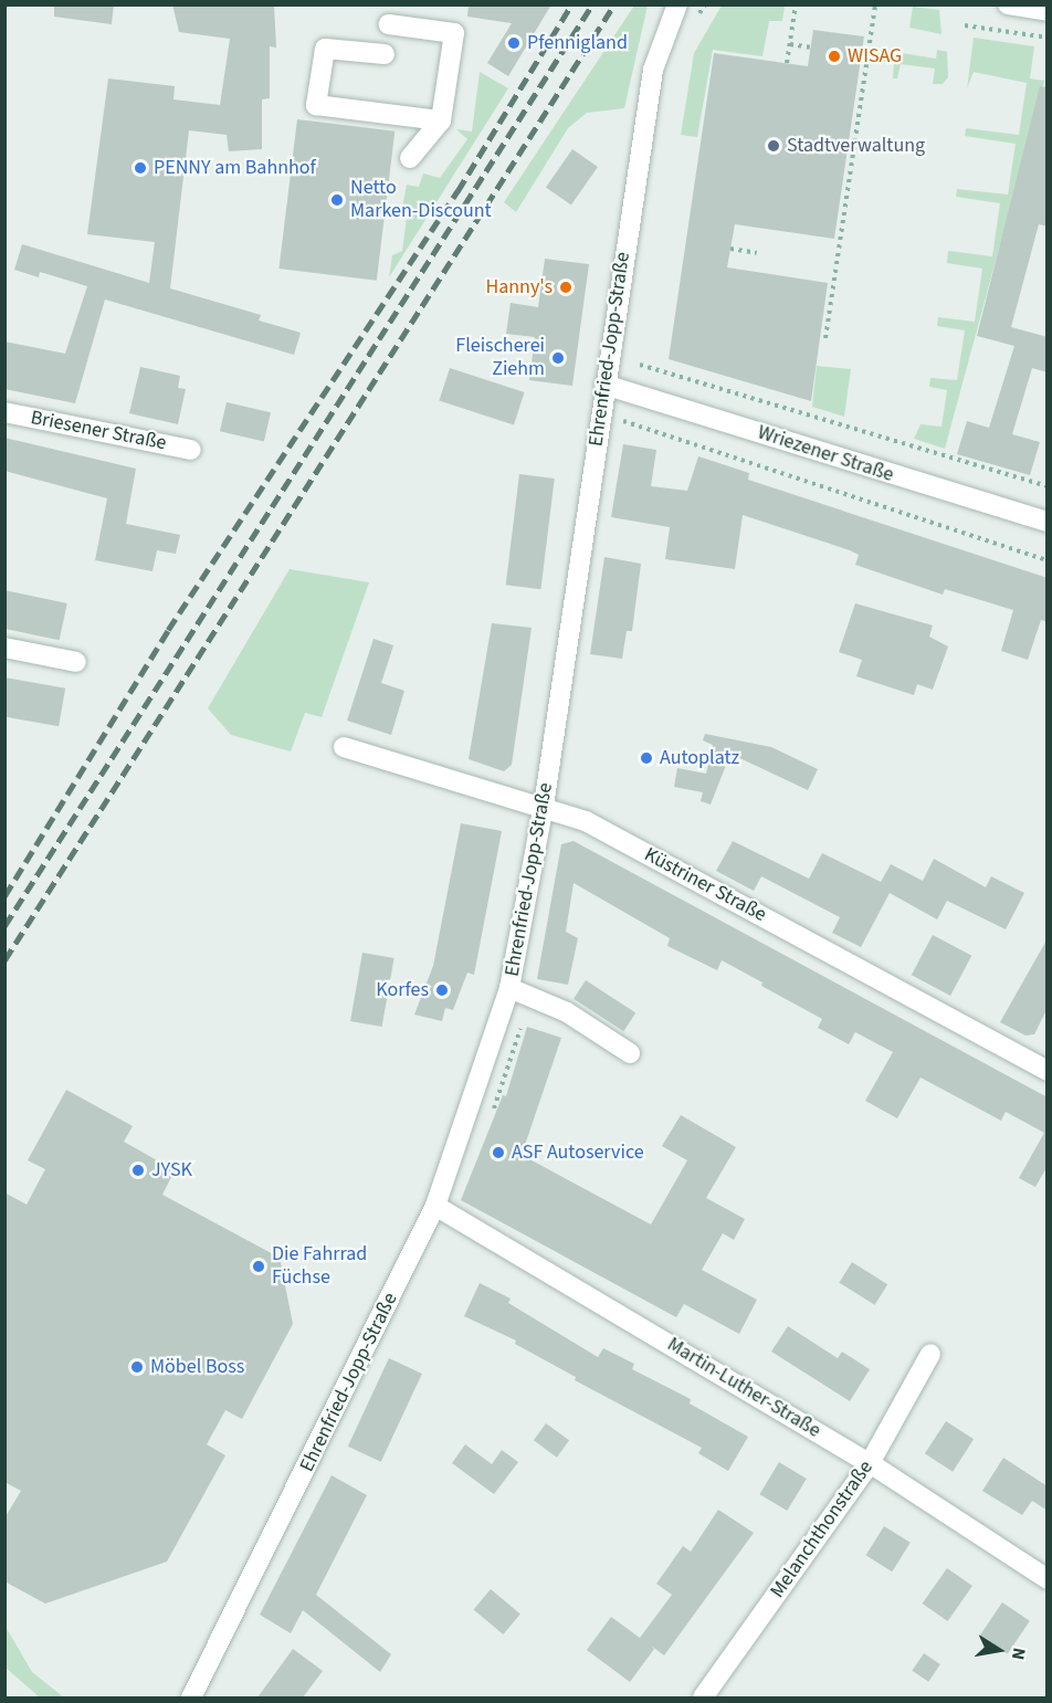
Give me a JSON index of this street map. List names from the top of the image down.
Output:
{
  "streets": {
    "street": [
      "Ehrenfried-Jopp-Straße",
      "Briesener Straße",
      "Wriezener Straße",
      "Küstriner Straße",
      "Martin-Luther-Straße",
      "Melanchthonstraße"
    ]
  },
  "crossings": [
    ["Ehrenfried-Jopp-Straße", "Wriezener Straße"],
    ["Ehrenfried-Jopp-Straße", "Küstriner Straße"],
    ["Ehrenfried-Jopp-Straße", "Martin-Luther-Straße"],
    ["Martin-Luther-Straße", "Melanchthonstraße"]
  ],
  "places": [
    "Pfennigland",
    "WISAG",
    "Stadtverwaltung",
    "PENNY am Bahnhof",
    "Netto Marken-Discount",
    "Hanny's",
    "Fleischerei Ziehm",
    "Autoplatz",
    "Korfes",
    "ASF Autoservice",
    "JYSK",
    "Die Fahrrad Füchse",
    "Möbel Boss"
  ],
  "north": "right"
}
